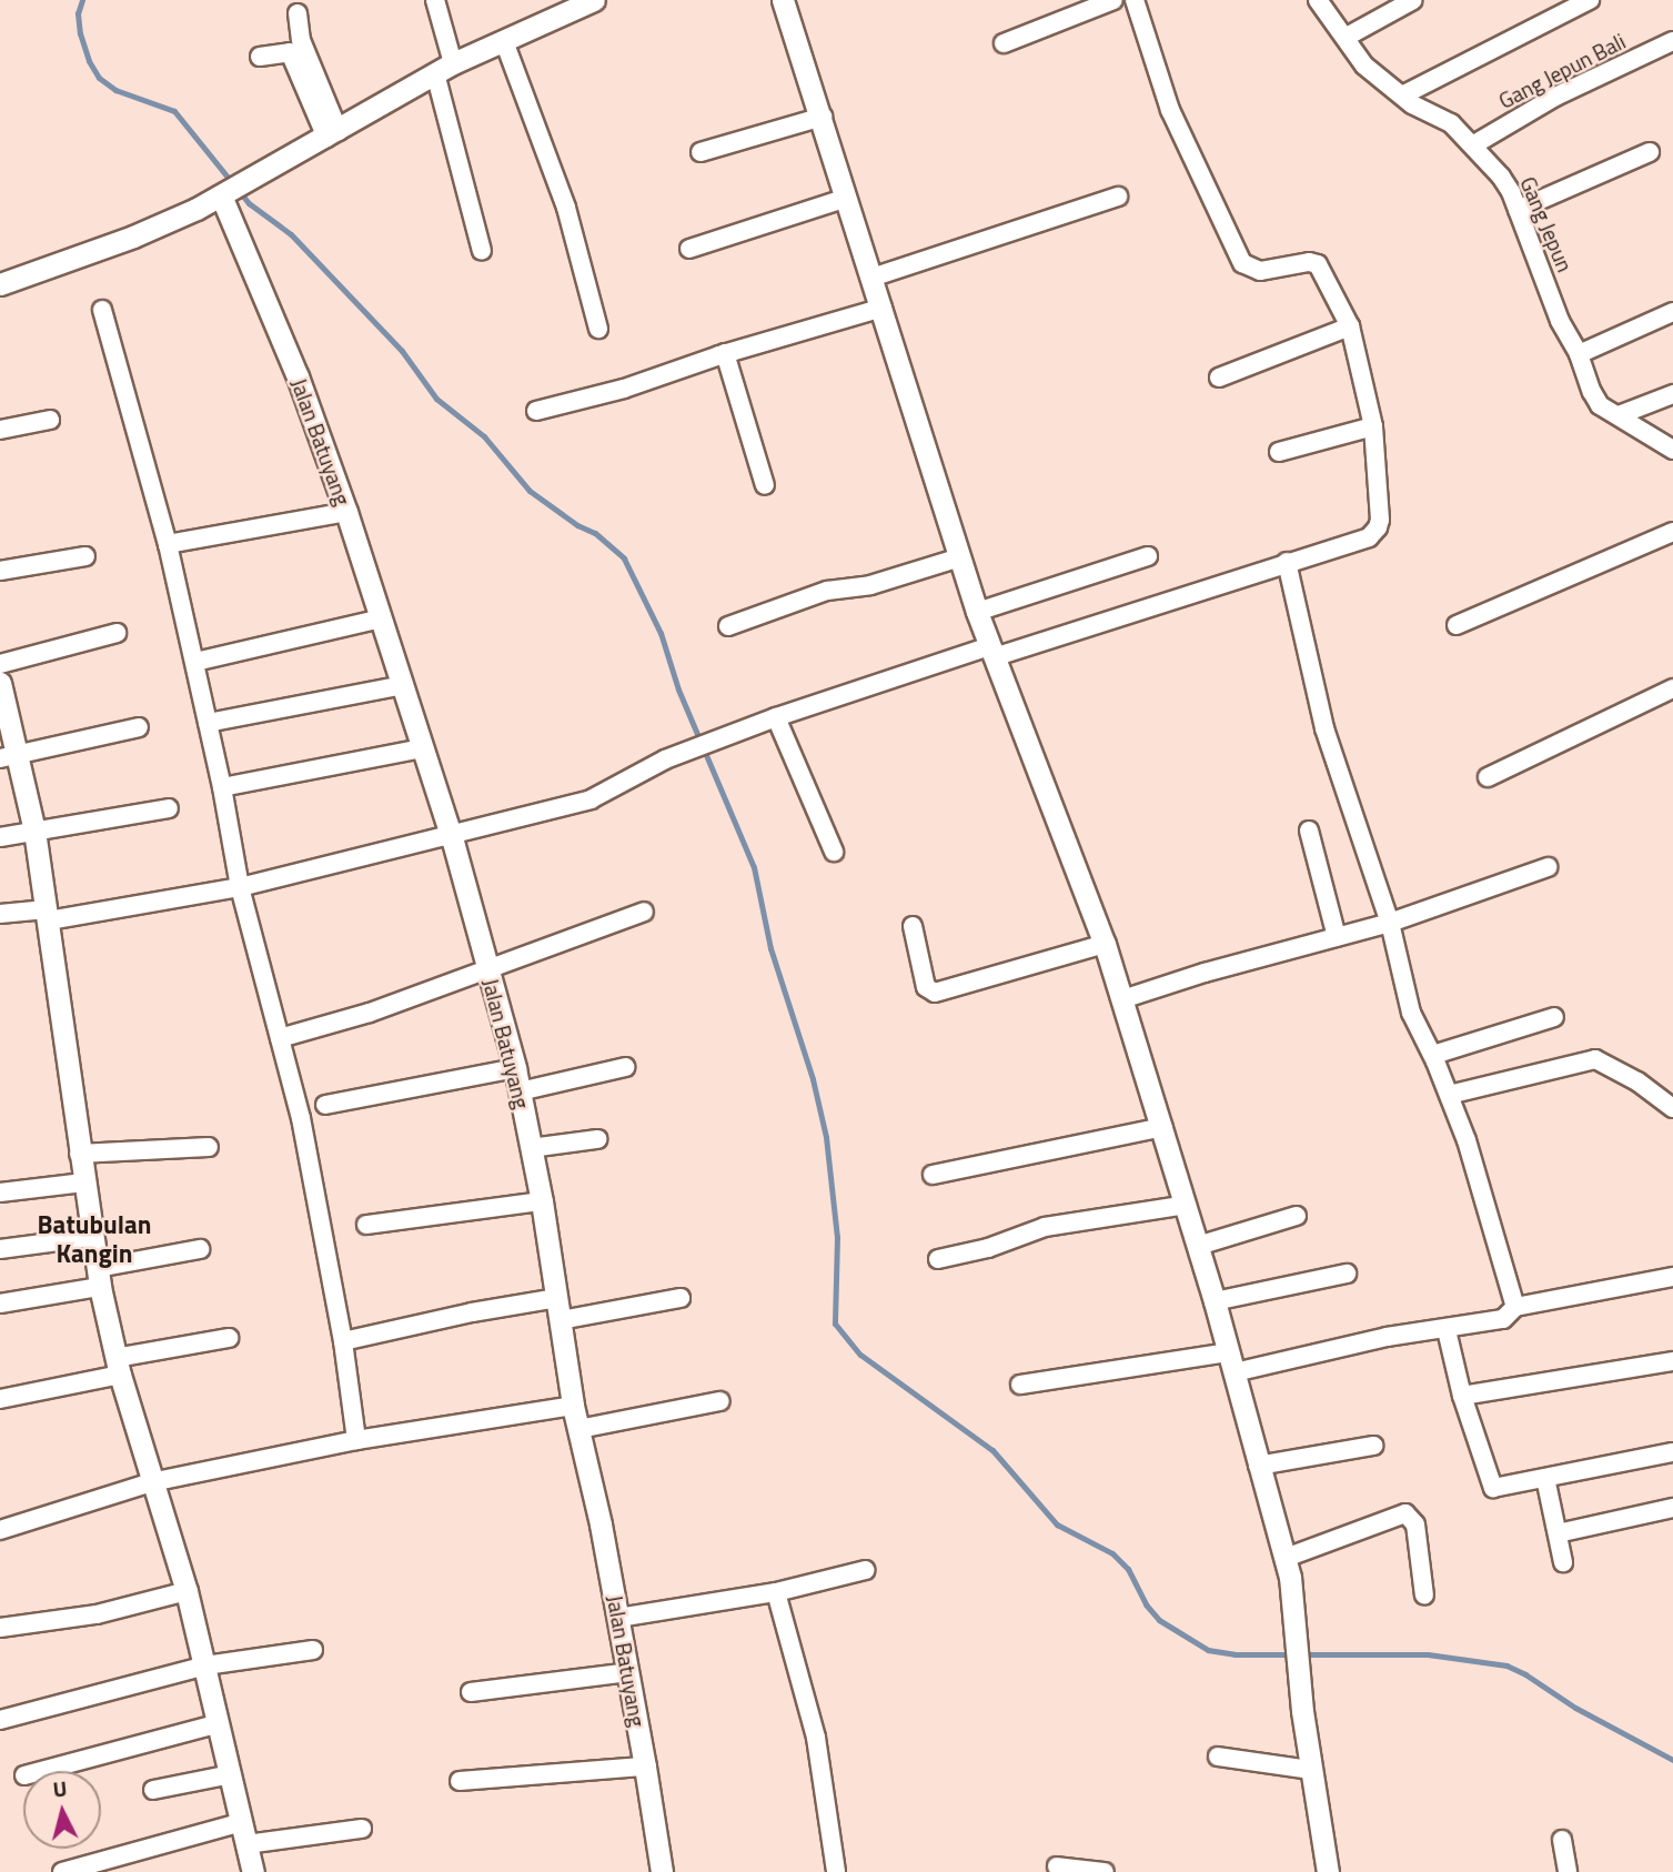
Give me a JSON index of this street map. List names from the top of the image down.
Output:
{
  "streets": {
    "street": ["Gang Jepun Bali", "Gang Jepun", "Jalan Batuyang"]
  },
  "crossings": [
    ["Gang Jepun Bali", "Gang Jepun"]
  ],
  "districts": ["Batubulan Kangin"],
  "north": "top"
}
